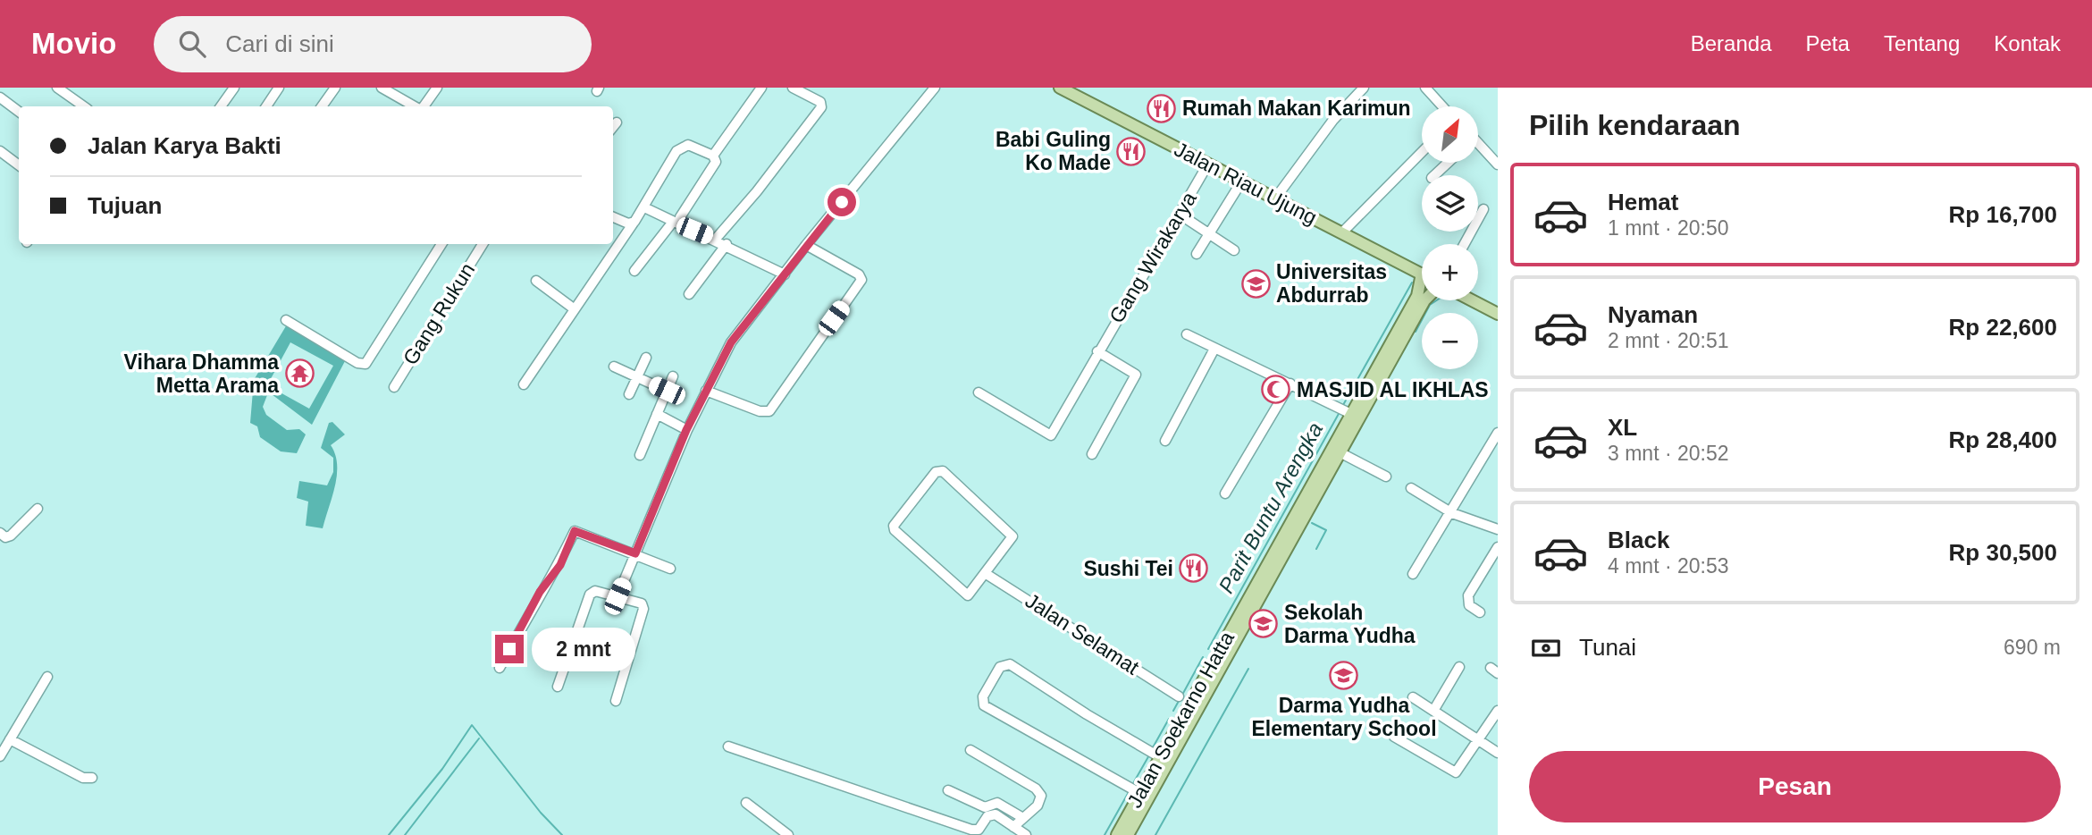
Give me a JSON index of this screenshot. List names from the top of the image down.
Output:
{
  "streets": {
    "main road": ["Jalan Riau Ujung", "Jalan Soekarno Hatta"],
    "street": ["Gang Wirakarya", "Gang Rukun", "Jalan Selamat"]
  },
  "crossings": [
    ["Jalan Riau Ujung", "Gang Wirakarya"]
  ],
  "water": ["Parit Buntu Arengka"],
  "places": {
    "restaurant": ["Rumah Makan Karimun", "Babi Guling Ko Made", "Sushi Tei"],
    "school or university": ["Universitas Abdurrab", "Sekolah Darma Yudha", "Darma Yudha Elementary School"],
    "temple": ["Vihara Dhamma Metta Arama"],
    "mosque": ["MASJID AL IKHLAS"]
  },
  "north": "top right",
  "page": {
    "header": "Movio",
    "search": "Cari di sini",
    "nav": [
      "Beranda",
      "Peta",
      "Tentang",
      "Kontak"
    ],
    "heading": "Pilih kendaraan",
    "map_buttons": ["+", "−"],
    "banner": ["Jalan Karya Bakti", "Tujuan"],
    "list": [
      {
        "name": "Hemat",
        "note": "1 mnt · 20:50",
        "value": "Rp 16,700"
      },
      {
        "name": "Nyaman",
        "note": "2 mnt · 20:51",
        "value": "Rp 22,600"
      },
      {
        "name": "XL",
        "note": "3 mnt · 20:52",
        "value": "Rp 28,400"
      },
      {
        "name": "Black",
        "note": "4 mnt · 20:53",
        "value": "Rp 30,500"
      }
    ],
    "pay": ["Tunai", "690 m"],
    "bubble": "2 mnt",
    "buttons": "Pesan"
  }
}
